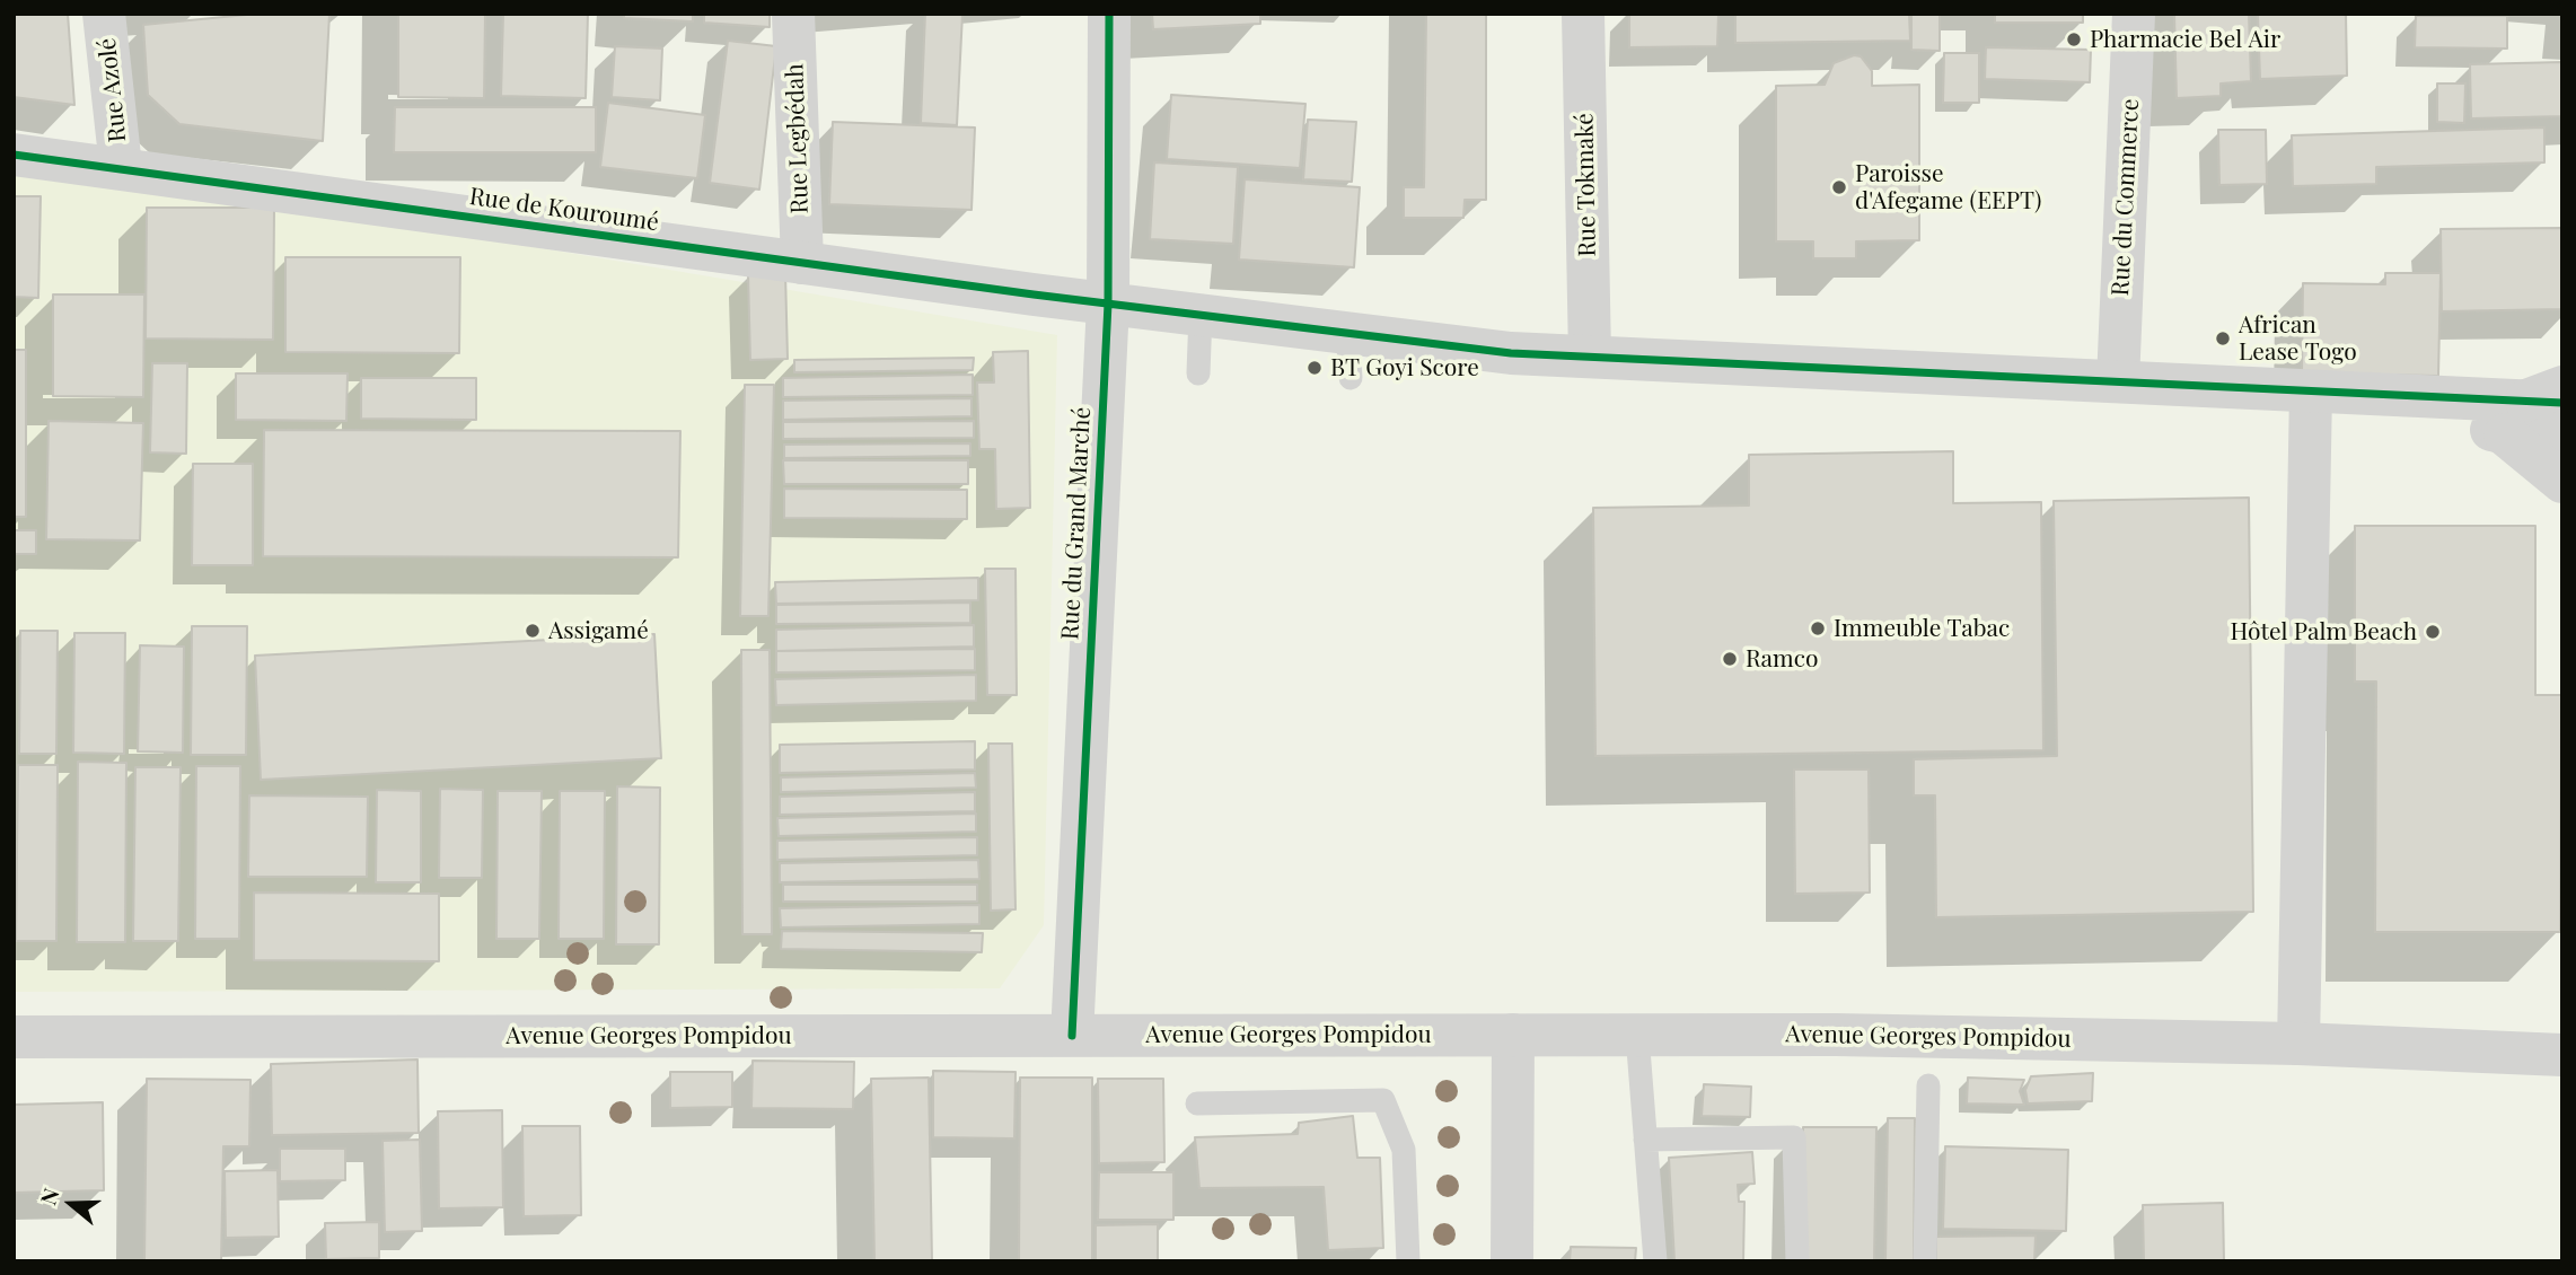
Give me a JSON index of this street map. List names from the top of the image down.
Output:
{
  "streets": {
    "main road": [
      "Rue Azolé",
      "Rue Legbédah",
      "Rue Tokmaké",
      "Rue du Commerce",
      "Rue de Kouroumé",
      "Rue du Grand Marché",
      "Avenue Georges Pompidou"
    ]
  },
  "crossings": [
    ["Rue Azolé", "Rue de Kouroumé"],
    ["Rue Legbédah", "Rue de Kouroumé"],
    ["Rue Tokmaké", "Rue de Kouroumé"],
    ["Rue du Commerce", "Rue de Kouroumé"],
    ["Rue de Kouroumé", "Rue du Grand Marché"],
    ["Rue du Grand Marché", "Avenue Georges Pompidou"]
  ],
  "places": [
    "Pharmacie Bel Air",
    "Paroisse d'Afegame (EEPT)",
    "African Lease Togo",
    "BT Goyi Score",
    "Immeuble Tabac",
    "Assigamé",
    "Hôtel Palm Beach",
    "Ramco"
  ],
  "north": "left"
}
